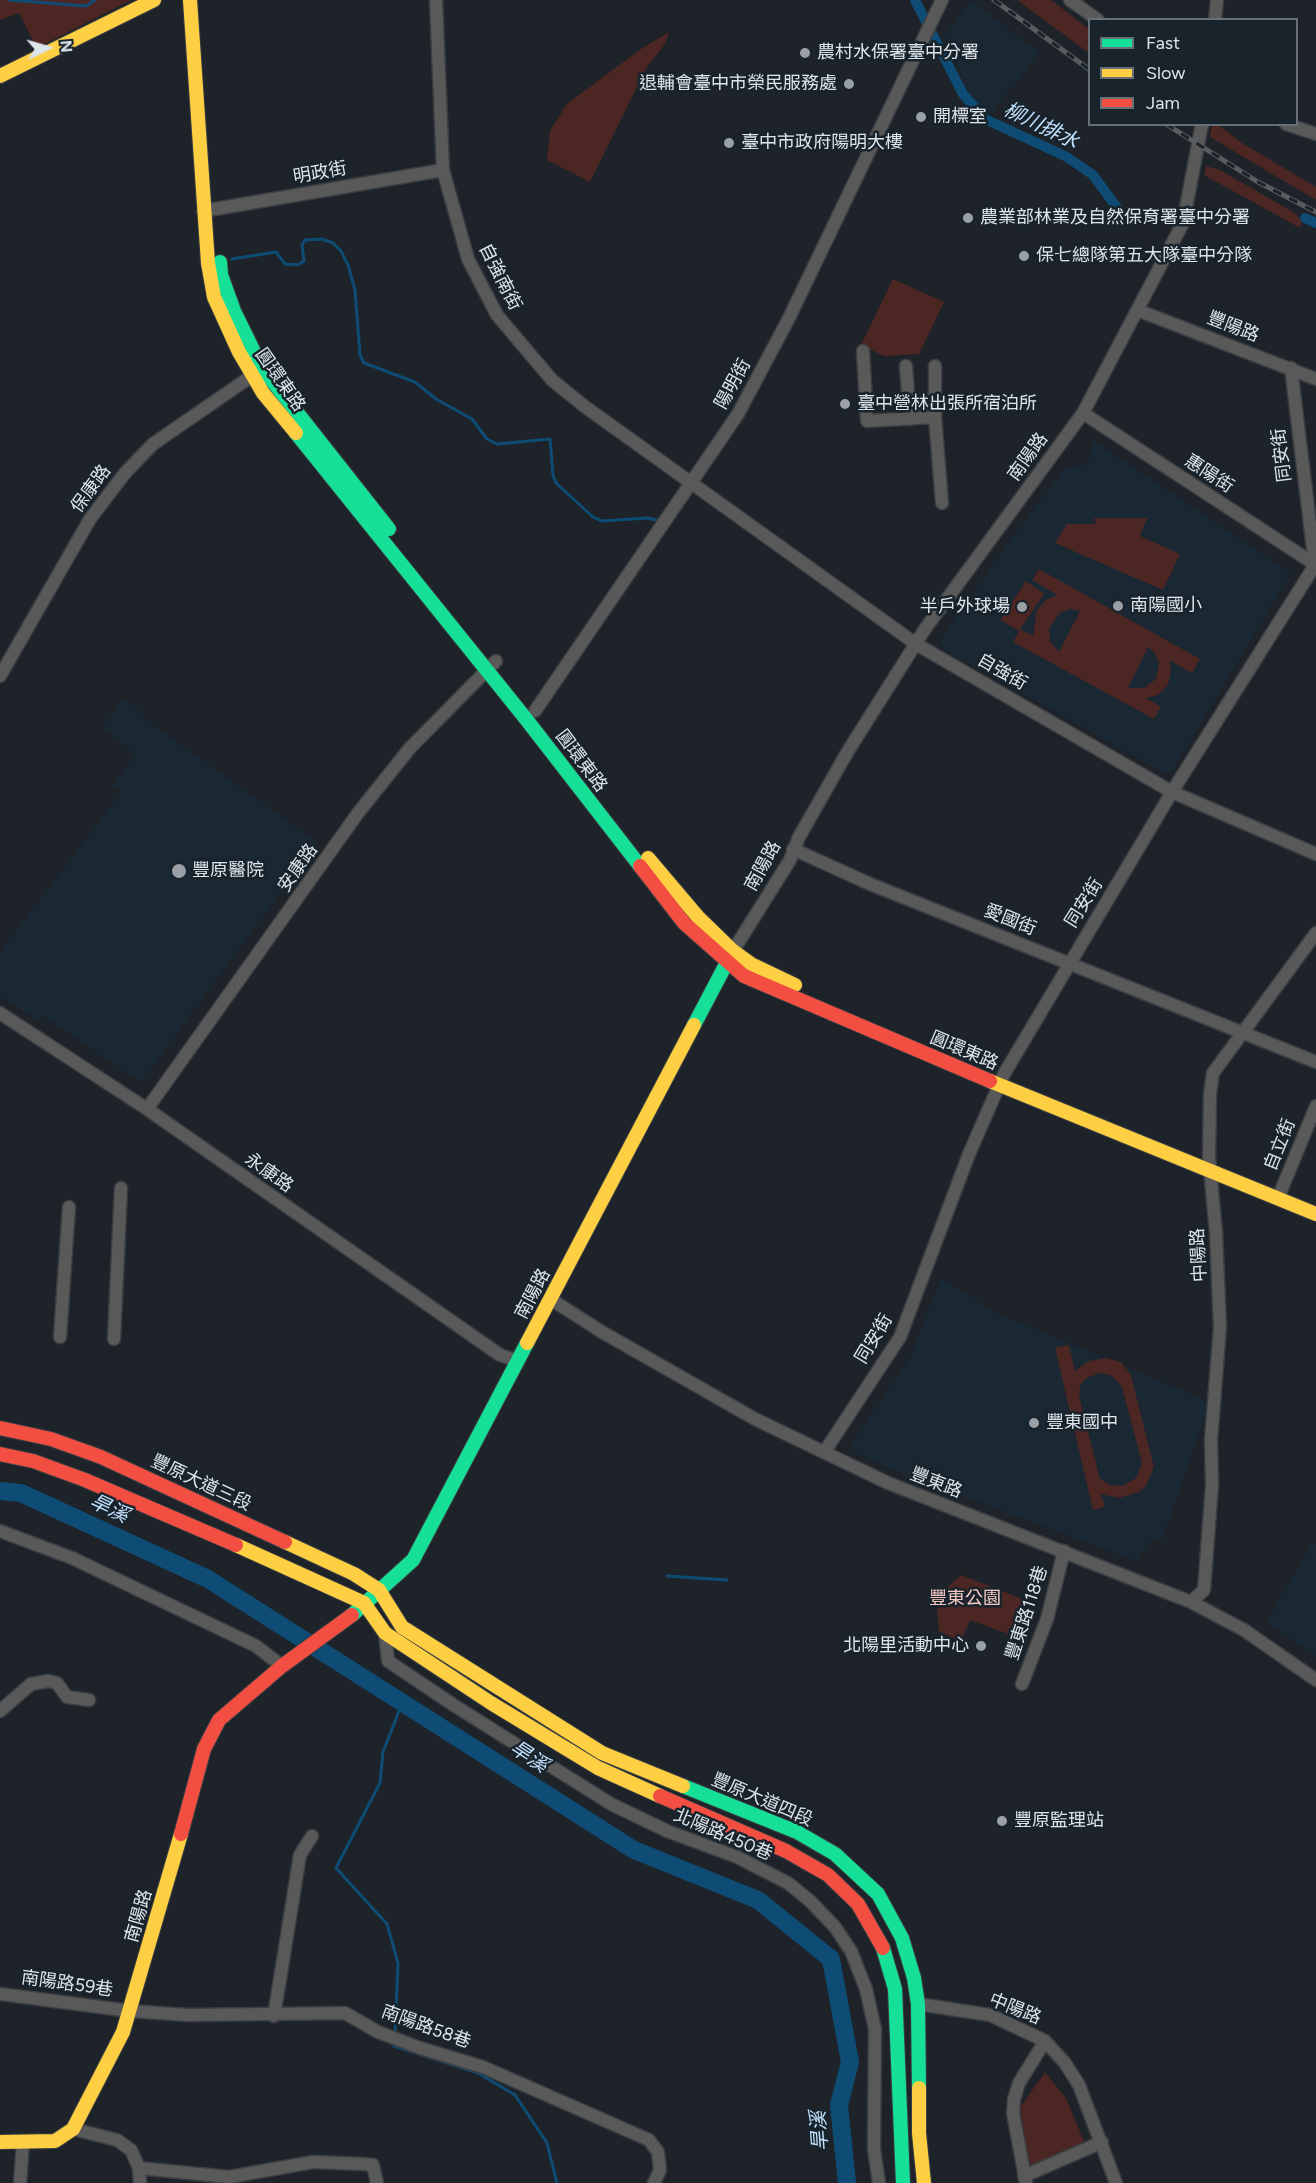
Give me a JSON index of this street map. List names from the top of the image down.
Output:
{
  "streets": {
    "street": [
      "明政街",
      "自強南街",
      "豐陽路",
      "圓環東路",
      "陽明街",
      "同安街",
      "南陽路",
      "惠陽街",
      "保康路",
      "自強街",
      "安康路",
      "愛國街",
      "自立街",
      "永康路",
      "中陽路",
      "豐原大道三段",
      "豐東路",
      "豐東路118巷",
      "豐原大道四段",
      "北陽路450巷",
      "南陽路59巷",
      "南陽路58巷"
    ]
  },
  "crossings": [
    ["明政街", "自強南街"],
    ["明政街", "圓環東路"],
    ["自強南街", "陽明街"],
    ["自強南街", "自強街"],
    ["豐陽路", "同安街"],
    ["豐陽路", "南陽路"],
    ["圓環東路", "陽明街"],
    ["圓環東路", "同安街"],
    ["圓環東路", "南陽路"],
    ["圓環東路", "保康路"],
    ["圓環東路", "安康路"],
    ["圓環東路", "自立街"],
    ["圓環東路", "中陽路"],
    ["陽明街", "自強街"],
    ["同安街", "惠陽街"],
    ["同安街", "自強街"],
    ["同安街", "愛國街"],
    ["同安街", "豐東路"],
    ["南陽路", "惠陽街"],
    ["南陽路", "自強街"],
    ["南陽路", "愛國街"],
    ["南陽路", "永康路"],
    ["南陽路", "豐原大道三段"],
    ["南陽路", "豐東路"],
    ["南陽路", "豐原大道四段"],
    ["南陽路", "南陽路59巷"],
    ["南陽路", "南陽路58巷"],
    ["安康路", "永康路"],
    ["愛國街", "中陽路"],
    ["中陽路", "豐東路"],
    ["中陽路", "豐原大道四段"],
    ["豐原大道三段", "豐原大道四段"],
    ["豐東路", "豐東路118巷"],
    ["豐原大道四段", "北陽路450巷"],
    ["南陽路59巷", "南陽路58巷"]
  ],
  "water": ["柳川排水", "旱溪"],
  "parks": ["豐東公園"],
  "places": [
    "農村水保署臺中分署",
    "退輔會臺中市榮民服務處",
    "開標室",
    "臺中市政府陽明大樓",
    "農業部林業及自然保育署臺中分署",
    "保七總隊第五大隊臺中分隊",
    "臺中營林出張所宿泊所",
    "南陽國小",
    "半戶外球場",
    "豐原醫院",
    "豐東國中",
    "北陽里活動中心",
    "豐原監理站"
  ],
  "legend": ["Fast", "Slow", "Jam"],
  "north": "right"
}
